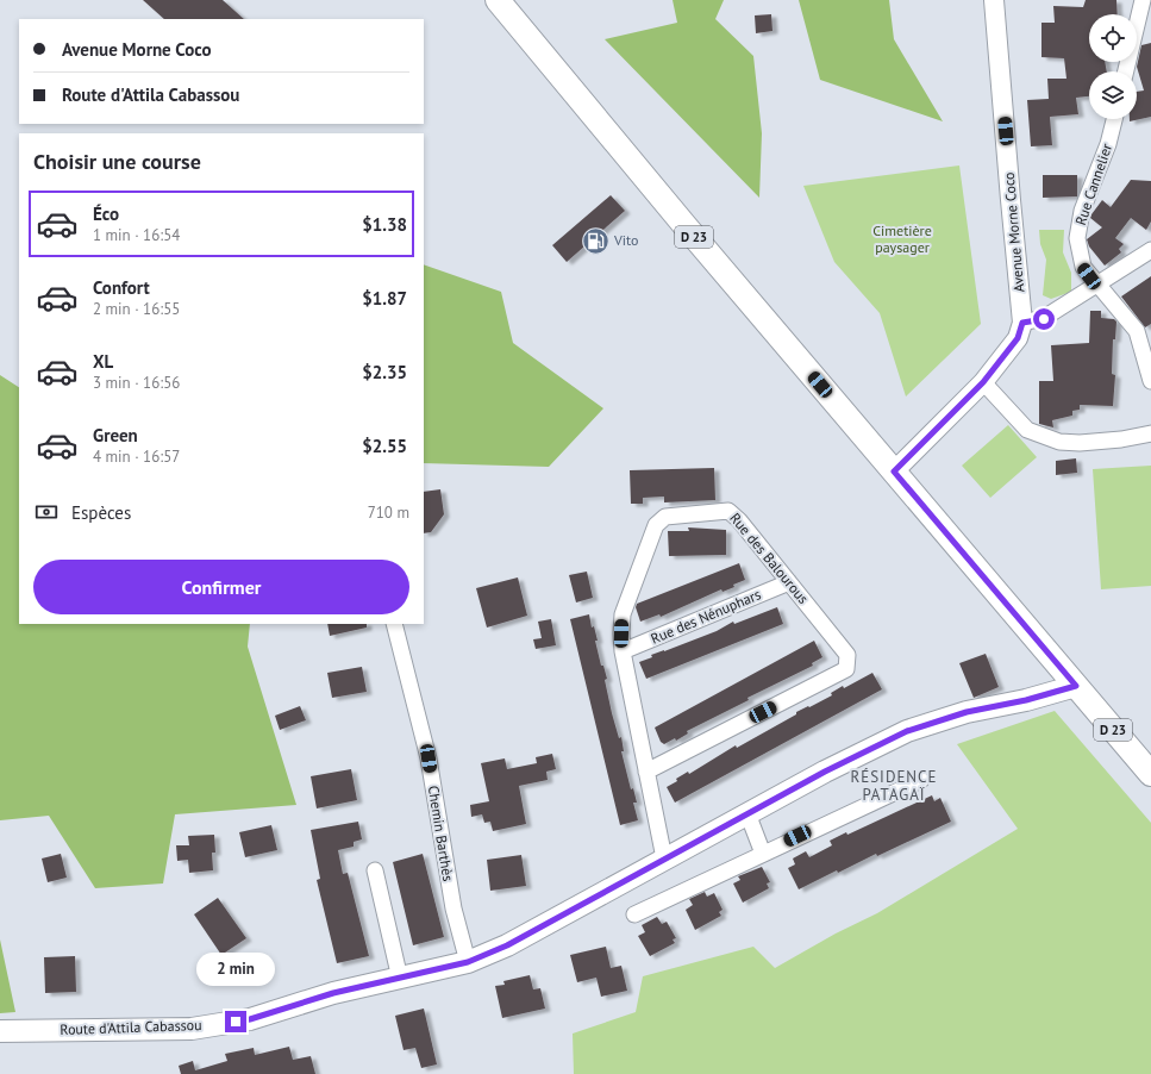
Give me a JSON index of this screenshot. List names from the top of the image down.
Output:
{
  "streets": {
    "main road": ["D 23", "Route d'Attila Cabassou"],
    "street": [
      "Rue Cannelier",
      "Avenue Morne Coco",
      "Rue des Balourous",
      "Rue des Nénuphars",
      "Chemin Barthès"
    ]
  },
  "crossings": [
    ["Avenue Morne Coco", "D 23"],
    ["D 23", "Route d'Attila Cabassou"],
    ["Rue des Balourous", "Rue des Nénuphars"],
    ["Rue des Balourous", "Route d'Attila Cabassou"],
    ["Chemin Barthès", "Route d'Attila Cabassou"]
  ],
  "districts": ["RÉSIDENCE PATAGAÏ"],
  "parks": ["Cimetière paysager"],
  "places": {
    "fuel station": ["Vito"]
  },
  "page": {
    "banner": ["Avenue Morne Coco", "Route d'Attila Cabassou"],
    "heading": "Choisir une course",
    "list": [
      {
        "name": "Éco",
        "note": "1 min · 16:54",
        "value": "$1.38"
      },
      {
        "name": "Confort",
        "note": "2 min · 16:55",
        "value": "$1.87"
      },
      {
        "name": "XL",
        "note": "3 min · 16:56",
        "value": "$2.35"
      },
      {
        "name": "Green",
        "note": "4 min · 16:57",
        "value": "$2.55"
      }
    ],
    "pay": ["Espèces", "710 m"],
    "buttons": "Confirmer",
    "bubble": "2 min"
  }
}
